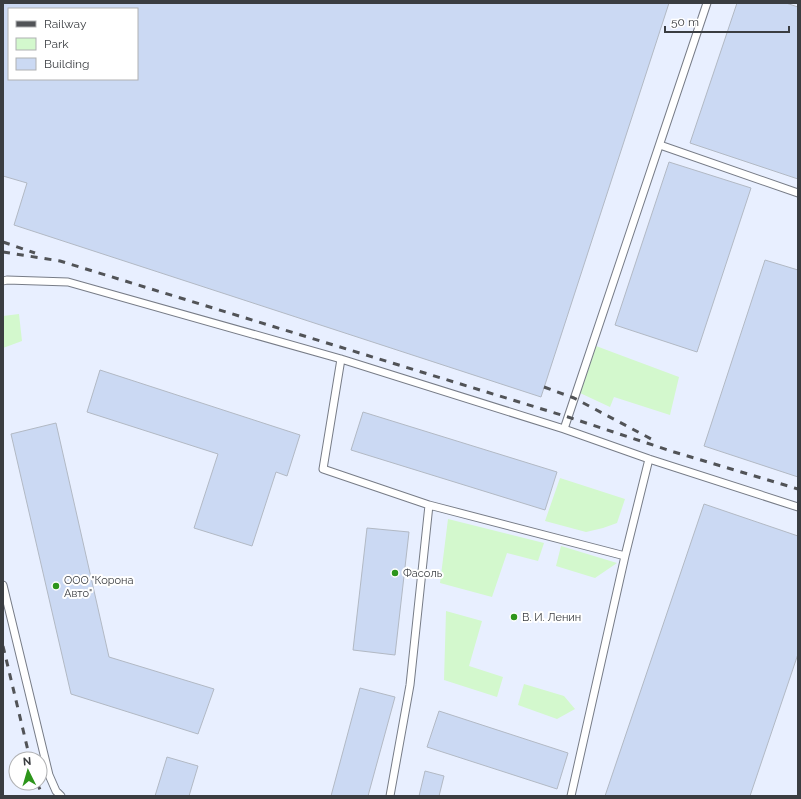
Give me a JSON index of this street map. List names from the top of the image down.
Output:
{
  "places": ["Фасоль", "ООО \"Корона Авто\"", "В. И. Ленин"],
  "legend": ["Railway", "Park", "Building"],
  "scale_bar": "50 m",
  "north": "top"
}
